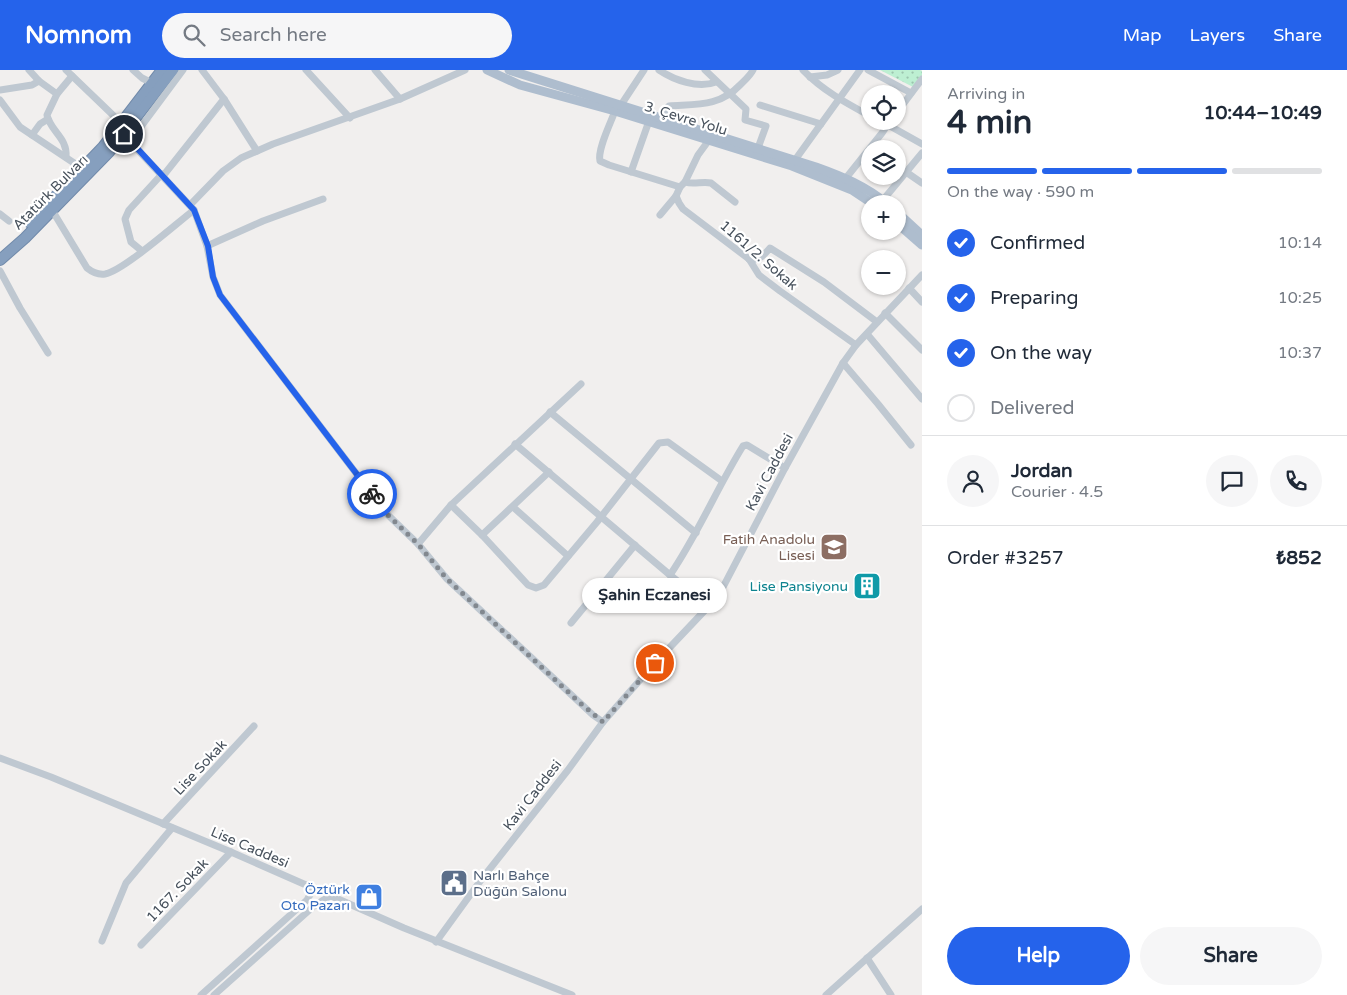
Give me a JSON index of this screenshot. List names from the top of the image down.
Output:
{
  "streets": {
    "highway": ["Atatürk Bulvarı"],
    "main road": ["3. Çevre Yolu"],
    "street": [
      "1161/2. Sokak",
      "Kavi Caddesi",
      "Lise Sokak",
      "Lise Caddesi",
      "1167. Sokak"
    ]
  },
  "crossings": [
    ["1161/2. Sokak", "Kavi Caddesi"],
    ["Kavi Caddesi", "Lise Caddesi"],
    ["Lise Sokak", "Lise Caddesi"],
    ["Lise Caddesi", "1167. Sokak"]
  ],
  "places": {
    "school or university": ["Fatih Anadolu Lisesi"],
    "building": ["Lise Pansiyonu"],
    "other": ["Şahin Eczanesi"],
    "public building": ["Narlı Bahçe Düğün Salonu"],
    "shop": ["Öztürk Oto Pazarı"]
  },
  "page": {
    "header": "Nomnom",
    "search": "Search here",
    "nav": ["Map", "Layers", "Share"],
    "heading": ["4 min", "Arriving in", "10:44–10:49"],
    "panel": [
      "Jordan",
      "Courier · 4.5",
      "Order #3257",
      "₺852"
    ],
    "map_buttons": ["+", "−"],
    "bar": "On the way · 590 m",
    "list": [
      ["Confirmed", "10:14"],
      ["Preparing", "10:25"],
      ["On the way", "10:37"],
      "Delivered"
    ],
    "bubble": "Şahin Eczanesi",
    "buttons": ["Help", "Share"]
  }
}
